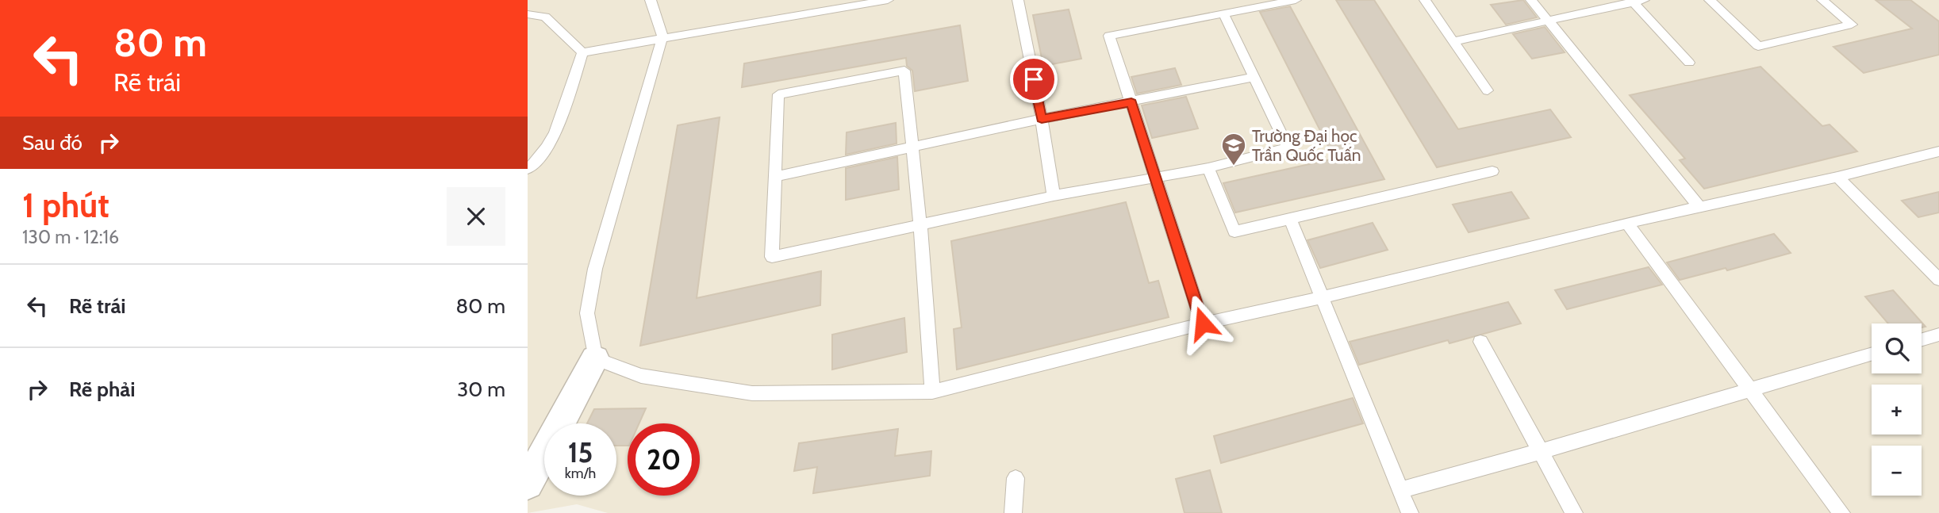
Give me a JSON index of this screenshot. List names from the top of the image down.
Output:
{
  "places": {
    "school or university": ["Trường Đại học Trần Quốc Tuấn"]
  },
  "page": {
    "turn": ["80 m", "Rẽ trái"],
    "then": "Sau đó",
    "heading": ["1 phút", "130 m · 12:16"],
    "list": [
      {
        "name": "Rẽ trái",
        "value": "80 m"
      },
      {
        "name": "Rẽ phải",
        "value": "30 m"
      }
    ],
    "map_buttons": ["+", "−"],
    "speed": "15 km/h",
    "limit": "20"
  }
}
